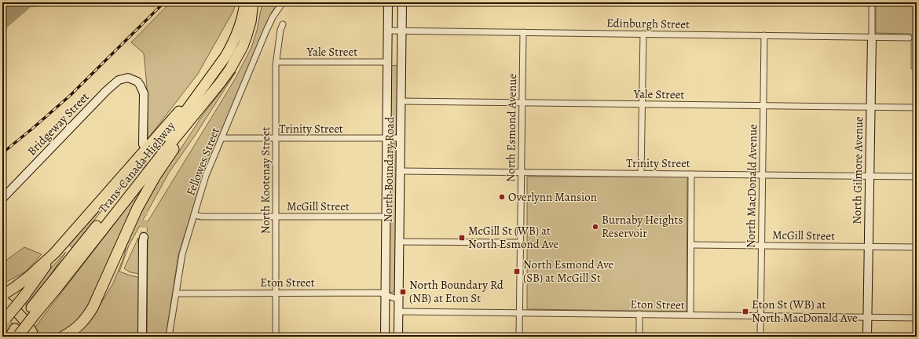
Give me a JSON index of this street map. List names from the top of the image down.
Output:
{
  "streets": {
    "highway": ["Trans-Canada Highway"],
    "street": [
      "Edinburgh Street",
      "Yale Street",
      "Bridgeway Street",
      "North Esmond Avenue",
      "Trinity Street",
      "Fellowes Street",
      "North Boundary Road",
      "North Gilmore Avenue",
      "North Kootenay Street",
      "North MacDonald Avenue",
      "McGill Street",
      "Eton Street"
    ]
  },
  "crossings": [
    ["Edinburgh Street", "North Esmond Avenue"],
    ["Edinburgh Street", "North Boundary Road"],
    ["Edinburgh Street", "North Gilmore Avenue"],
    ["Edinburgh Street", "North MacDonald Avenue"],
    ["Yale Street", "North Esmond Avenue"],
    ["Yale Street", "North Boundary Road"],
    ["Yale Street", "North Gilmore Avenue"],
    ["Yale Street", "North Kootenay Street"],
    ["Yale Street", "North MacDonald Avenue"],
    ["North Esmond Avenue", "Trinity Street"],
    ["North Esmond Avenue", "Eton Street"],
    ["Trinity Street", "Fellowes Street"],
    ["Trinity Street", "North Boundary Road"],
    ["Trinity Street", "North Gilmore Avenue"],
    ["Trinity Street", "North Kootenay Street"],
    ["Trinity Street", "North MacDonald Avenue"],
    ["Fellowes Street", "McGill Street"],
    ["Fellowes Street", "Eton Street"],
    ["North Boundary Road", "McGill Street"],
    ["North Boundary Road", "Eton Street"],
    ["North Gilmore Avenue", "McGill Street"],
    ["North Gilmore Avenue", "Eton Street"],
    ["North Kootenay Street", "McGill Street"],
    ["North Kootenay Street", "Eton Street"],
    ["North MacDonald Avenue", "McGill Street"],
    ["North MacDonald Avenue", "Eton Street"]
  ],
  "places": {
    "other": ["Overlynn Mansion", "Burnaby Heights Reservoir"],
    "transit": [
      "McGill St (WB) at North Esmond Ave",
      "North Esmond Ave (SB) at McGill St",
      "North Boundary Rd (NB) at Eton St",
      "Eton St (WB) at North MacDonald Ave"
    ]
  }
}
